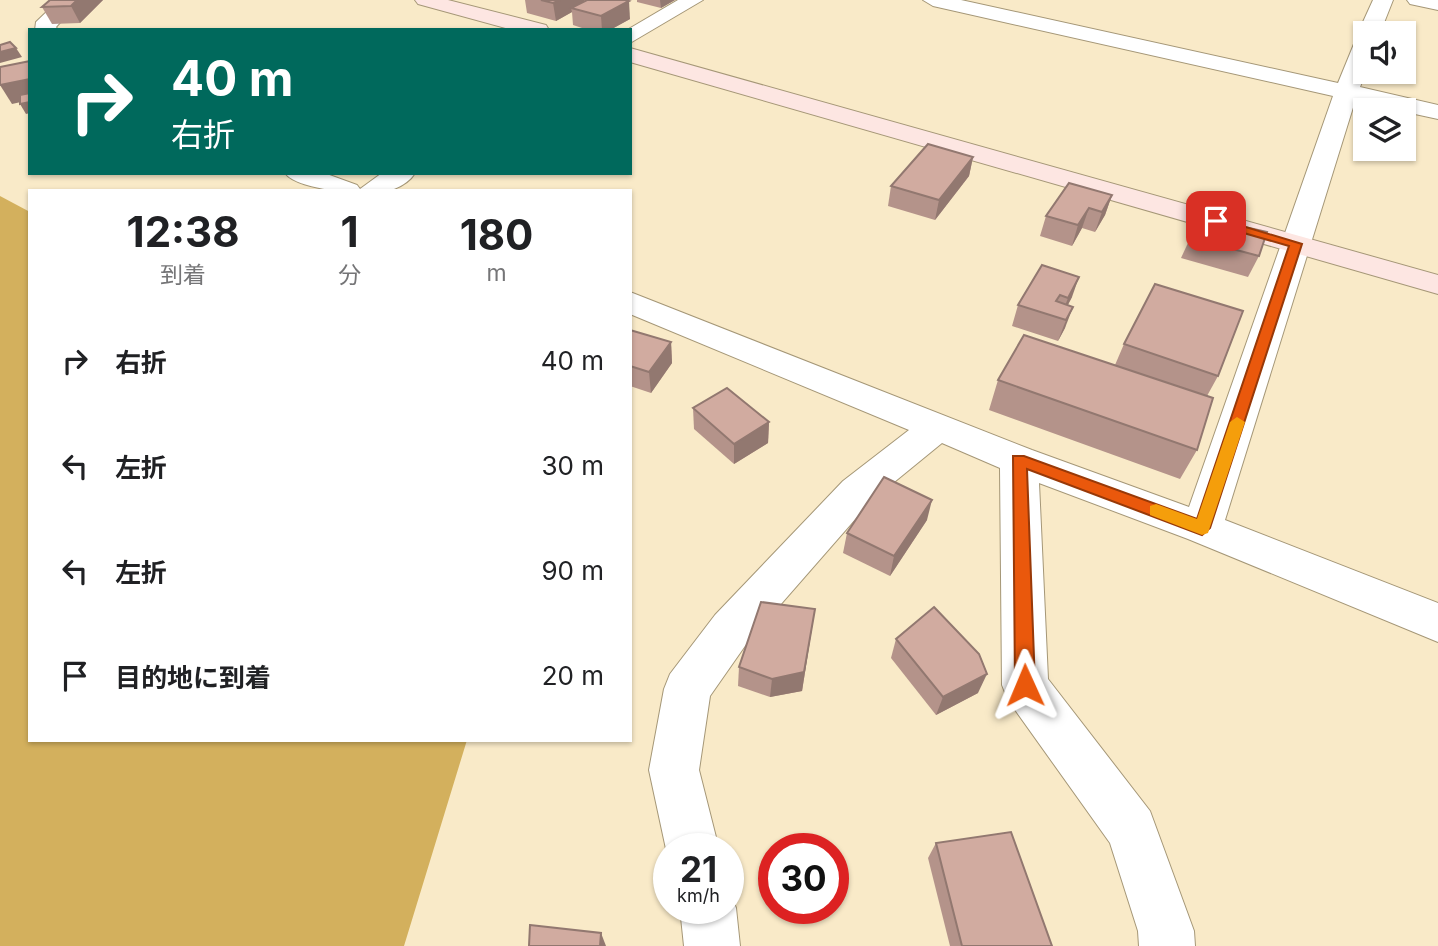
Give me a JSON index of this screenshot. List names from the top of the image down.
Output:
{
  "page": {
    "turn": ["40 m", "右折"],
    "eta": [
      "12:38",
      "到着",
      "1",
      "分",
      "180",
      "m"
    ],
    "list": [
      {
        "name": "右折",
        "value": "40 m"
      },
      {
        "name": "左折",
        "value": "30 m"
      },
      {
        "name": "左折",
        "value": "90 m"
      },
      {
        "name": "目的地に到着",
        "value": "20 m"
      }
    ],
    "speed": "21 km/h",
    "limit": "30"
  }
}
